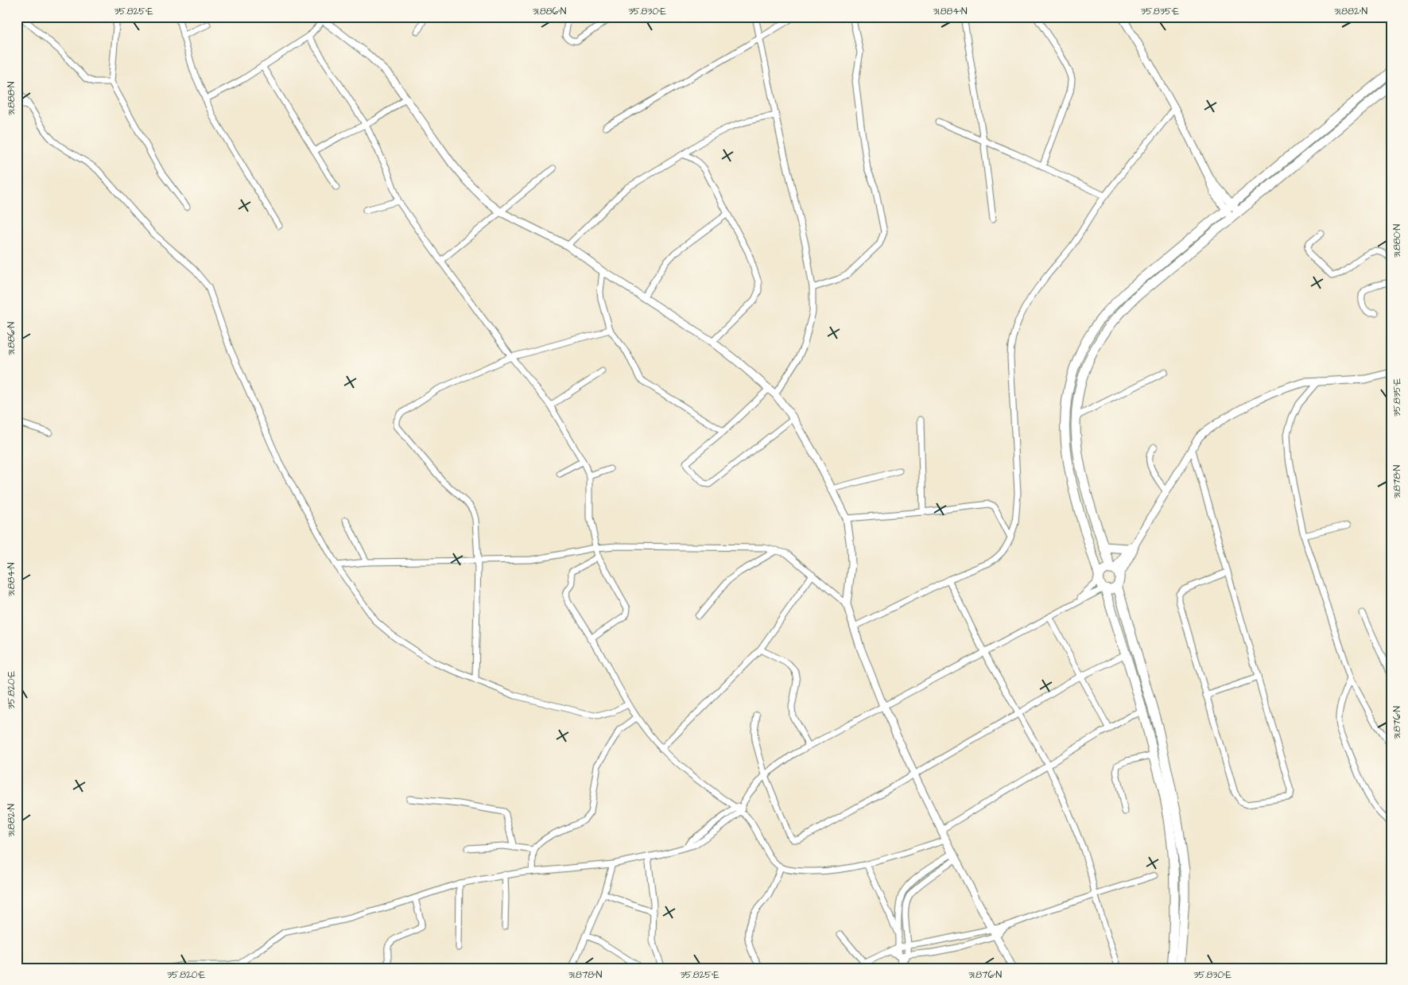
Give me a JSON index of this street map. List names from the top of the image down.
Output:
{
  "coordinates": [
    "35.825°E",
    "31.886°N",
    "35.830°E",
    "31.884°N",
    "35.835°E",
    "31.882°N",
    "31.888°N",
    "31.880°N",
    "31.878°N",
    "35.820°E",
    "31.876°N"
  ]
}
